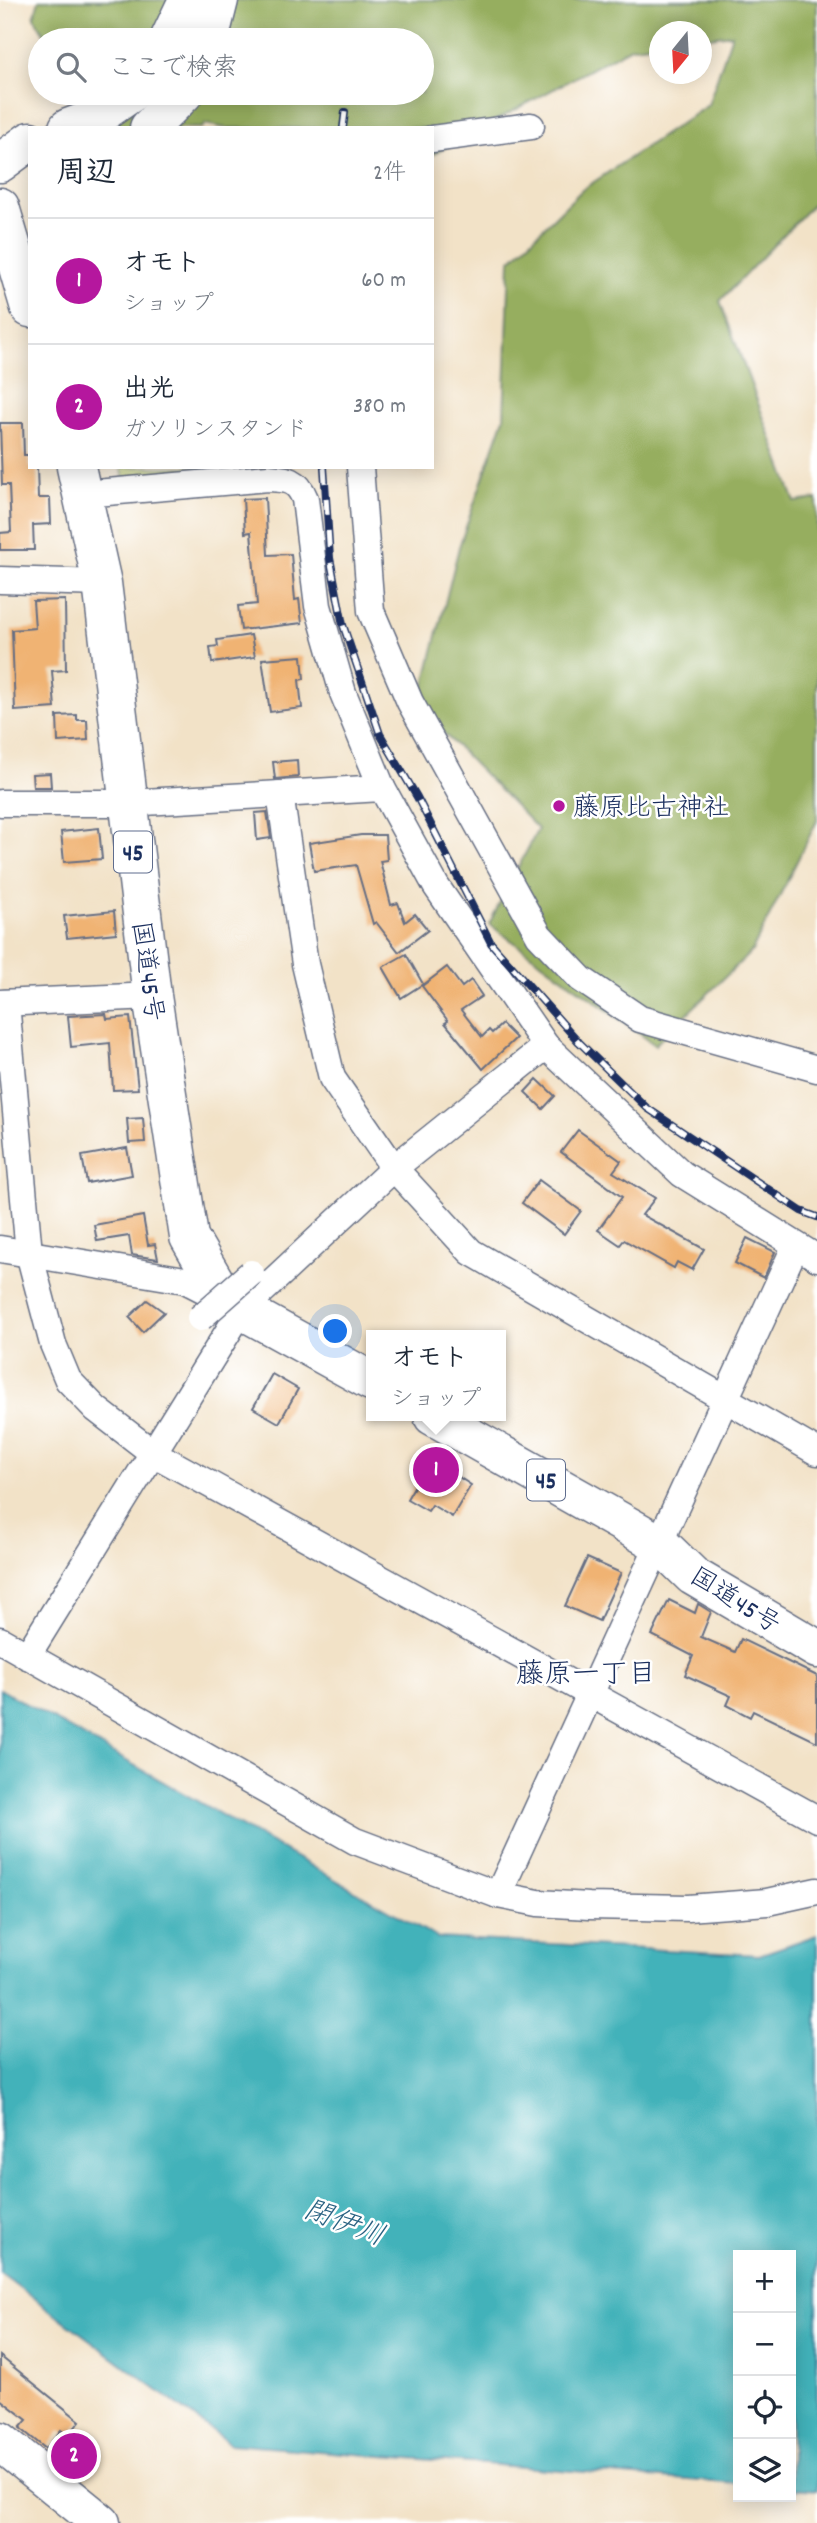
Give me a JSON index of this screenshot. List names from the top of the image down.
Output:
{
  "streets": {
    "highway": ["45", "国道45号"]
  },
  "districts": ["藤原一丁目"],
  "water": ["閉伊川"],
  "places": ["藤原比古神社"],
  "north": "bottom",
  "page": {
    "search": "ここで検索",
    "heading": ["周辺", "2件"],
    "list": [
      {
        "mark": "1",
        "name": "オモト",
        "note": "ショップ",
        "value": "60 m"
      },
      {
        "mark": "2",
        "name": "出光",
        "note": "ガソリンスタンド",
        "value": "380 m"
      }
    ],
    "popup": ["オモト", "ショップ"],
    "pins": ["1", "2"],
    "map_buttons": ["+", "−"]
  }
}
